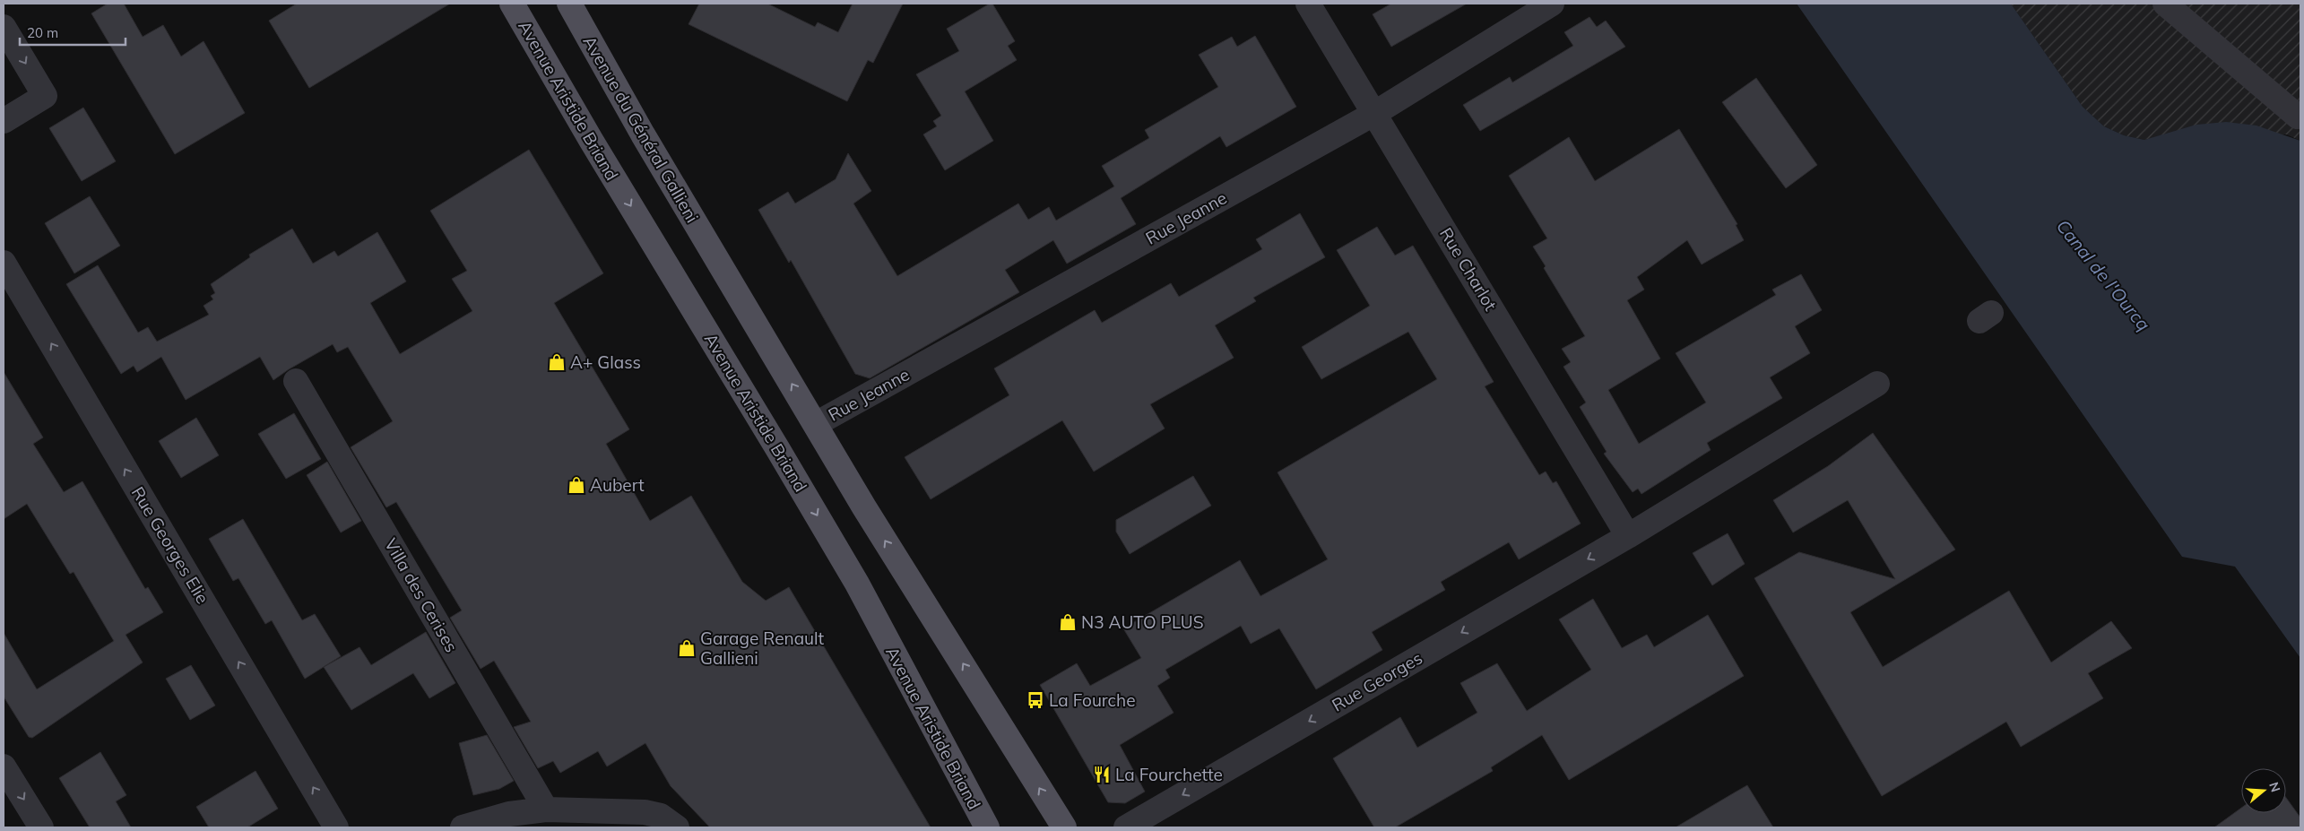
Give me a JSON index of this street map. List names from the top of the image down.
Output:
{
  "streets": {
    "main road": ["Avenue Aristide Briand", "Avenue du Général Gallieni"],
    "street": [
      "Rue Jeanne",
      "Rue Charlot",
      "Rue Georges Elie",
      "Villa des Cerises",
      "Rue Georges"
    ]
  },
  "crossings": [
    ["Avenue du Général Gallieni", "Rue Jeanne"],
    ["Rue Jeanne", "Rue Charlot"],
    ["Rue Charlot", "Rue Georges"]
  ],
  "one_way": ["Avenue du Général Gallieni", "Rue Georges Elie", "Rue Georges"],
  "water": ["Canal de l'Ourcq"],
  "places": {
    "shop": [
      "A+ Glass",
      "Aubert",
      "N3 AUTO PLUS",
      "Garage Renault Gallieni"
    ],
    "bus stop": ["La Fourche"],
    "restaurant": ["La Fourchette"]
  },
  "scale_bar": "20 m",
  "north": "right"
}
